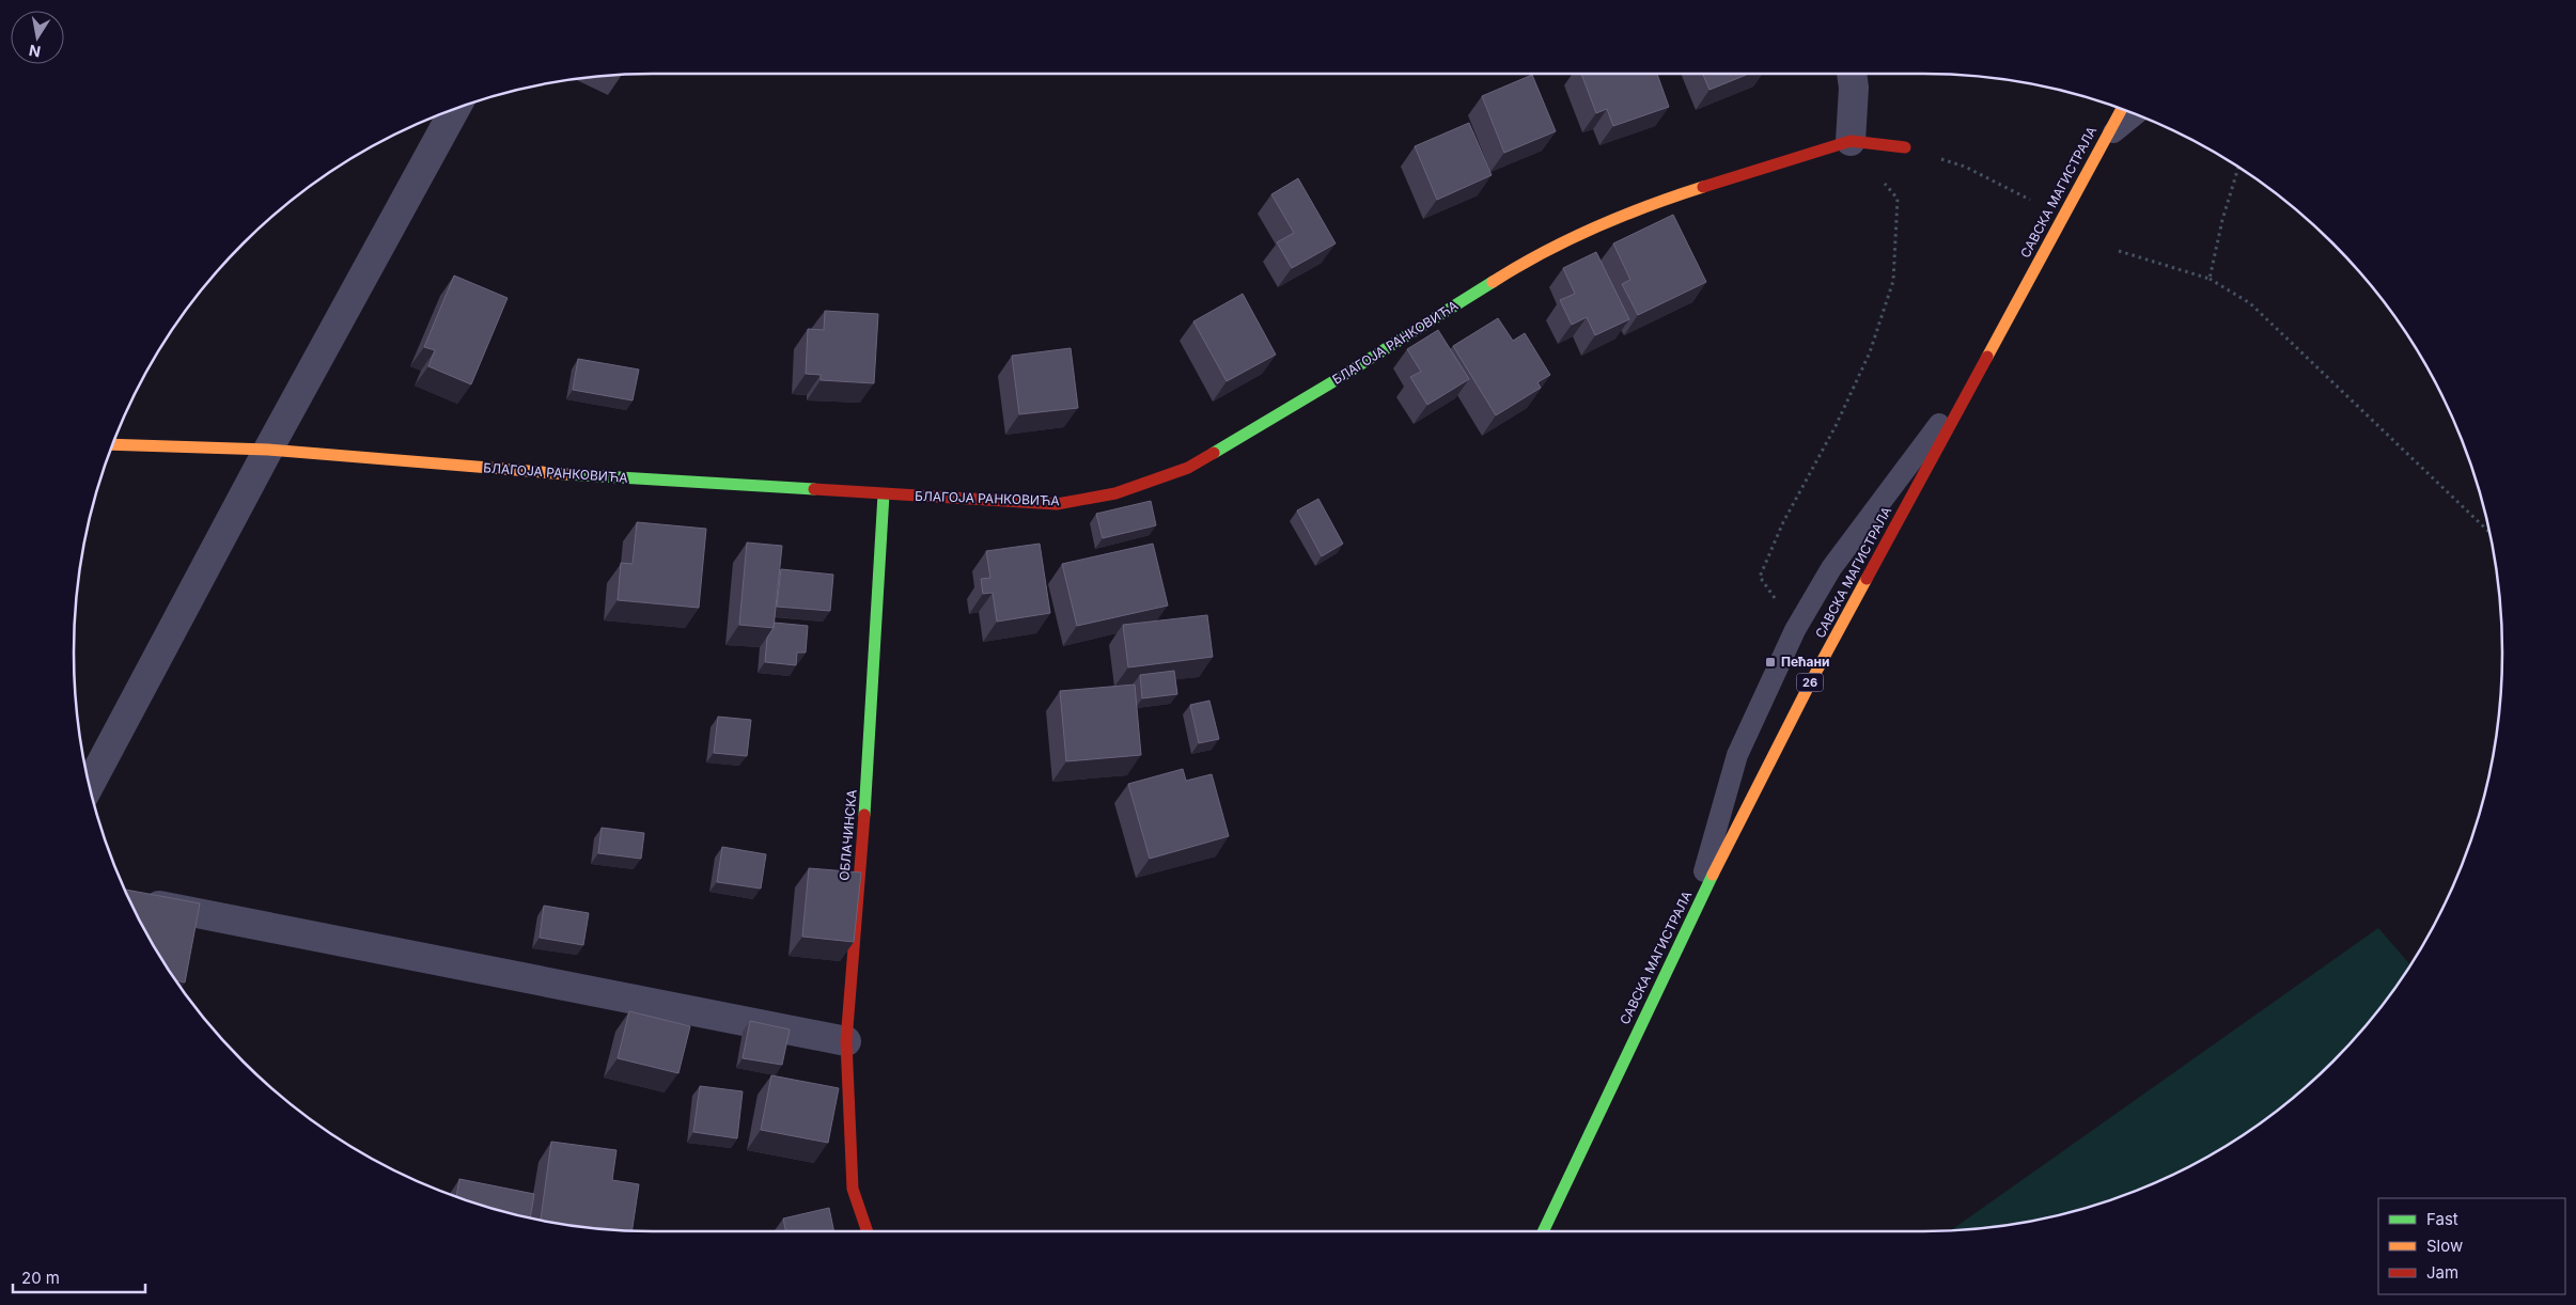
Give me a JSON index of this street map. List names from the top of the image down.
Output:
{
  "streets": {
    "street": [
      "САВСКА МАГИСТРАЛА",
      "БЛАГОЈА РАНКОВИЋА",
      "26",
      "ОБЛАЧИНСКА"
    ]
  },
  "crossings": [
    ["БЛАГОЈА РАНКОВИЋА", "ОБЛАЧИНСКА"]
  ],
  "places": {
    "transit": ["Пећани"]
  },
  "legend": ["Fast", "Slow", "Jam"],
  "scale_bar": "20 m",
  "north": "bottom"
}
